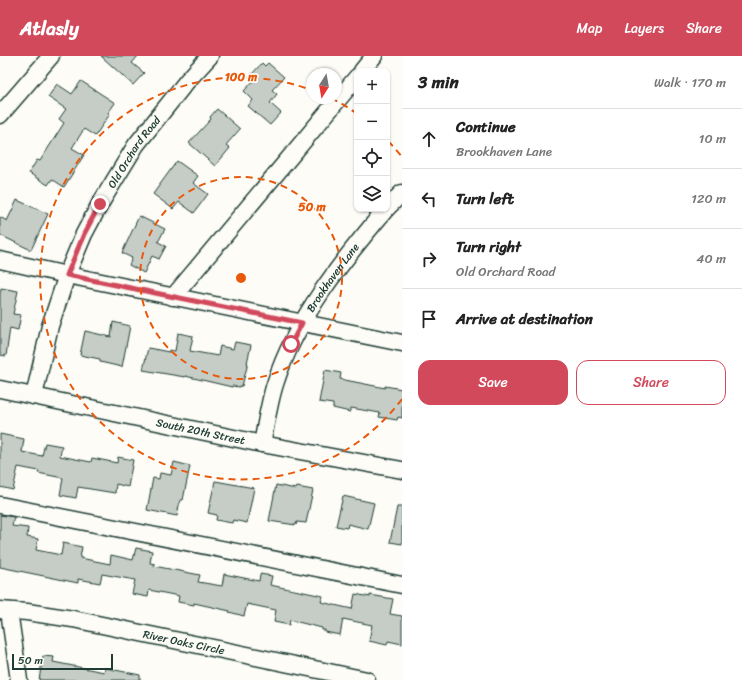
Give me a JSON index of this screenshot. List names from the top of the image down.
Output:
{
  "streets": {
    "street": [
      "Old Orchard Road",
      "Brookhaven Lane",
      "South 20th Street",
      "River Oaks Circle"
    ]
  },
  "crossings": [
    ["Old Orchard Road", "South 20th Street"],
    ["Brookhaven Lane", "South 20th Street"]
  ],
  "scale_bar": "50 m",
  "north": "bottom",
  "page": {
    "header": "Atlasly",
    "nav": ["Map", "Layers", "Share"],
    "heading": ["3 min", "Walk · 170 m"],
    "map_buttons": ["+", "−"],
    "list": [
      ["Continue", "Brookhaven Lane", "10 m"],
      ["Turn left", "120 m"],
      ["Turn right", "Old Orchard Road", "40 m"],
      "Arrive at destination"
    ],
    "buttons": ["Save", "Share"],
    "scale": "50 m"
  },
  "rings": ["100 m", "50 m"]
}
